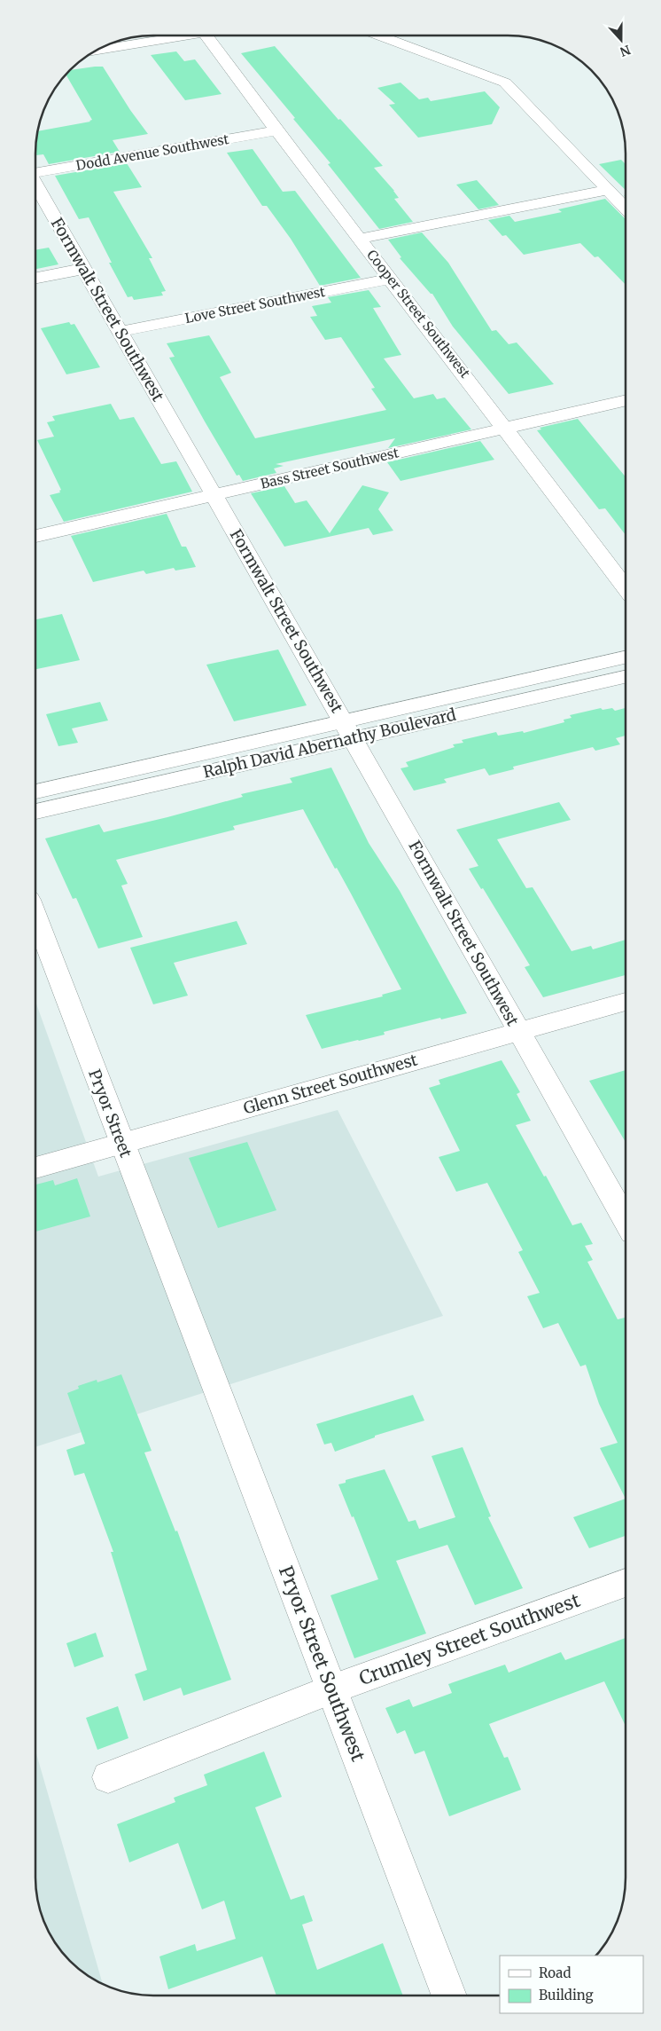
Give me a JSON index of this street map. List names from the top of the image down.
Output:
{
  "streets": {
    "street": [
      "Dodd Avenue Southwest",
      "Love Street Southwest",
      "Formwalt Street Southwest",
      "Cooper Street Southwest",
      "Bass Street Southwest",
      "Ralph David Abernathy Boulevard",
      "Glenn Street Southwest",
      "Pryor Street",
      "Crumley Street Southwest",
      "Pryor Street Southwest"
    ]
  },
  "crossings": [
    ["Dodd Avenue Southwest", "Cooper Street Southwest"],
    ["Love Street Southwest", "Formwalt Street Southwest"],
    ["Love Street Southwest", "Cooper Street Southwest"],
    ["Formwalt Street Southwest", "Bass Street Southwest"],
    ["Formwalt Street Southwest", "Ralph David Abernathy Boulevard"],
    ["Formwalt Street Southwest", "Glenn Street Southwest"],
    ["Cooper Street Southwest", "Bass Street Southwest"],
    ["Glenn Street Southwest", "Pryor Street"],
    ["Pryor Street", "Pryor Street Southwest"],
    ["Crumley Street Southwest", "Pryor Street Southwest"]
  ],
  "legend": ["Road", "Building"],
  "north": "bottom"
}
